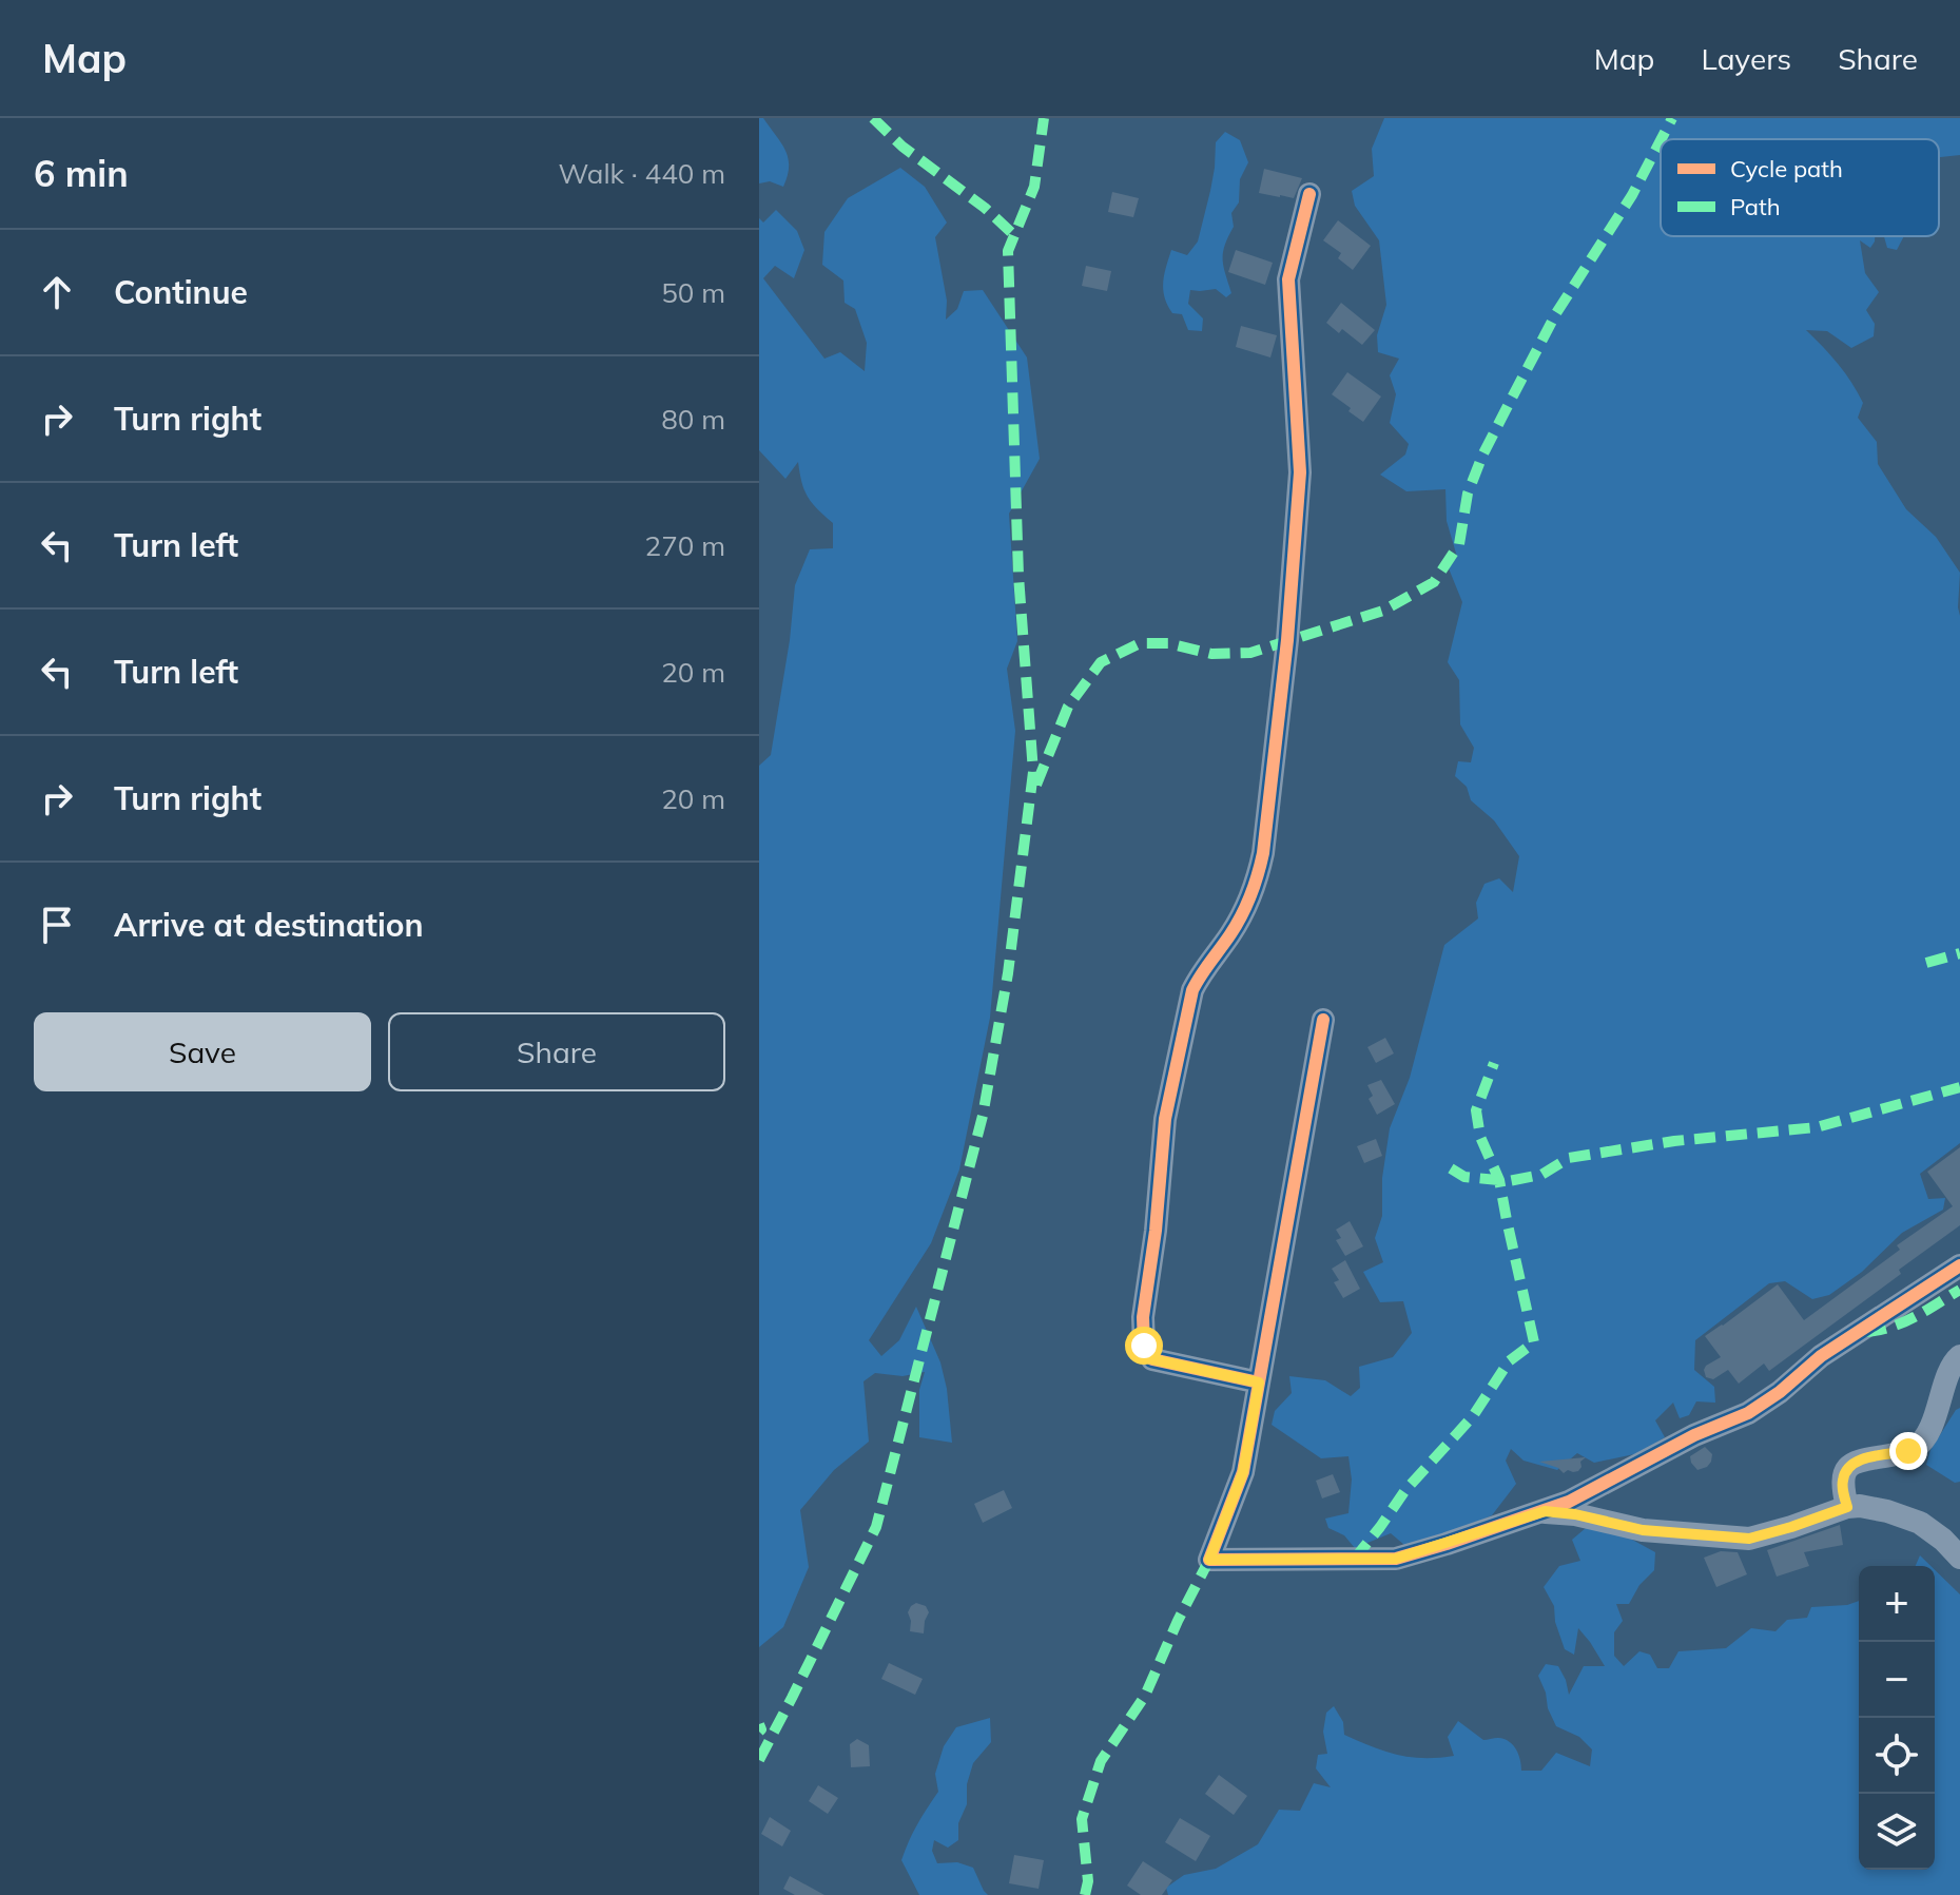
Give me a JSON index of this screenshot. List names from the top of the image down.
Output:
{
  "legend": ["Cycle path", "Path"],
  "page": {
    "header": "Map",
    "nav": ["Map", "Layers", "Share"],
    "heading": ["6 min", "Walk · 440 m"],
    "list": [
      ["Continue", "50 m"],
      ["Turn right", "80 m"],
      ["Turn left", "270 m"],
      ["Turn left", "20 m"],
      ["Turn right", "20 m"],
      "Arrive at destination"
    ],
    "buttons": ["Save", "Share"],
    "map_buttons": ["+", "−"]
  }
}
